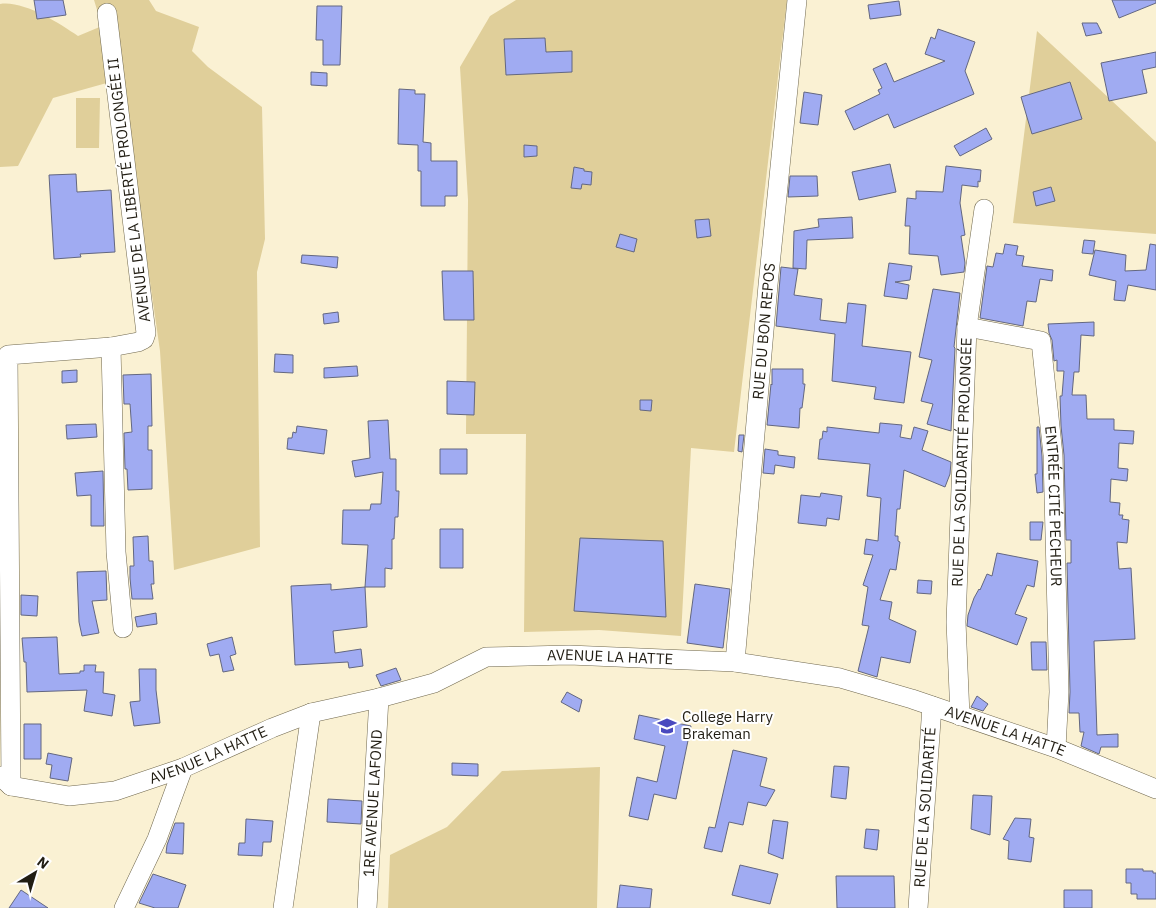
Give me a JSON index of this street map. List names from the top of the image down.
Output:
{
  "streets": {
    "street": [
      "AVENUE DE LA LIBERTÉ PROLONGÉE II",
      "RUE DU BON REPOS",
      "RUE DE LA SOLIDARITÉ PROLONGÉE",
      "ENTRÉE CITÉ PECHEUR",
      "AVENUE LA HATTE",
      "1RE AVENUE LAFOND",
      "RUE DE LA SOLIDARITÉ"
    ]
  },
  "crossings": [
    ["AVENUE DE LA LIBERTÉ PROLONGÉE II", "AVENUE LA HATTE"],
    ["RUE DU BON REPOS", "AVENUE LA HATTE"],
    ["RUE DE LA SOLIDARITÉ PROLONGÉE", "ENTRÉE CITÉ PECHEUR"],
    ["RUE DE LA SOLIDARITÉ PROLONGÉE", "AVENUE LA HATTE"],
    ["ENTRÉE CITÉ PECHEUR", "AVENUE LA HATTE"],
    ["AVENUE LA HATTE", "1RE AVENUE LAFOND"],
    ["AVENUE LA HATTE", "RUE DE LA SOLIDARITÉ"]
  ],
  "places": {
    "school or university": ["College Harry Brakeman"]
  },
  "north": "top right"
}
